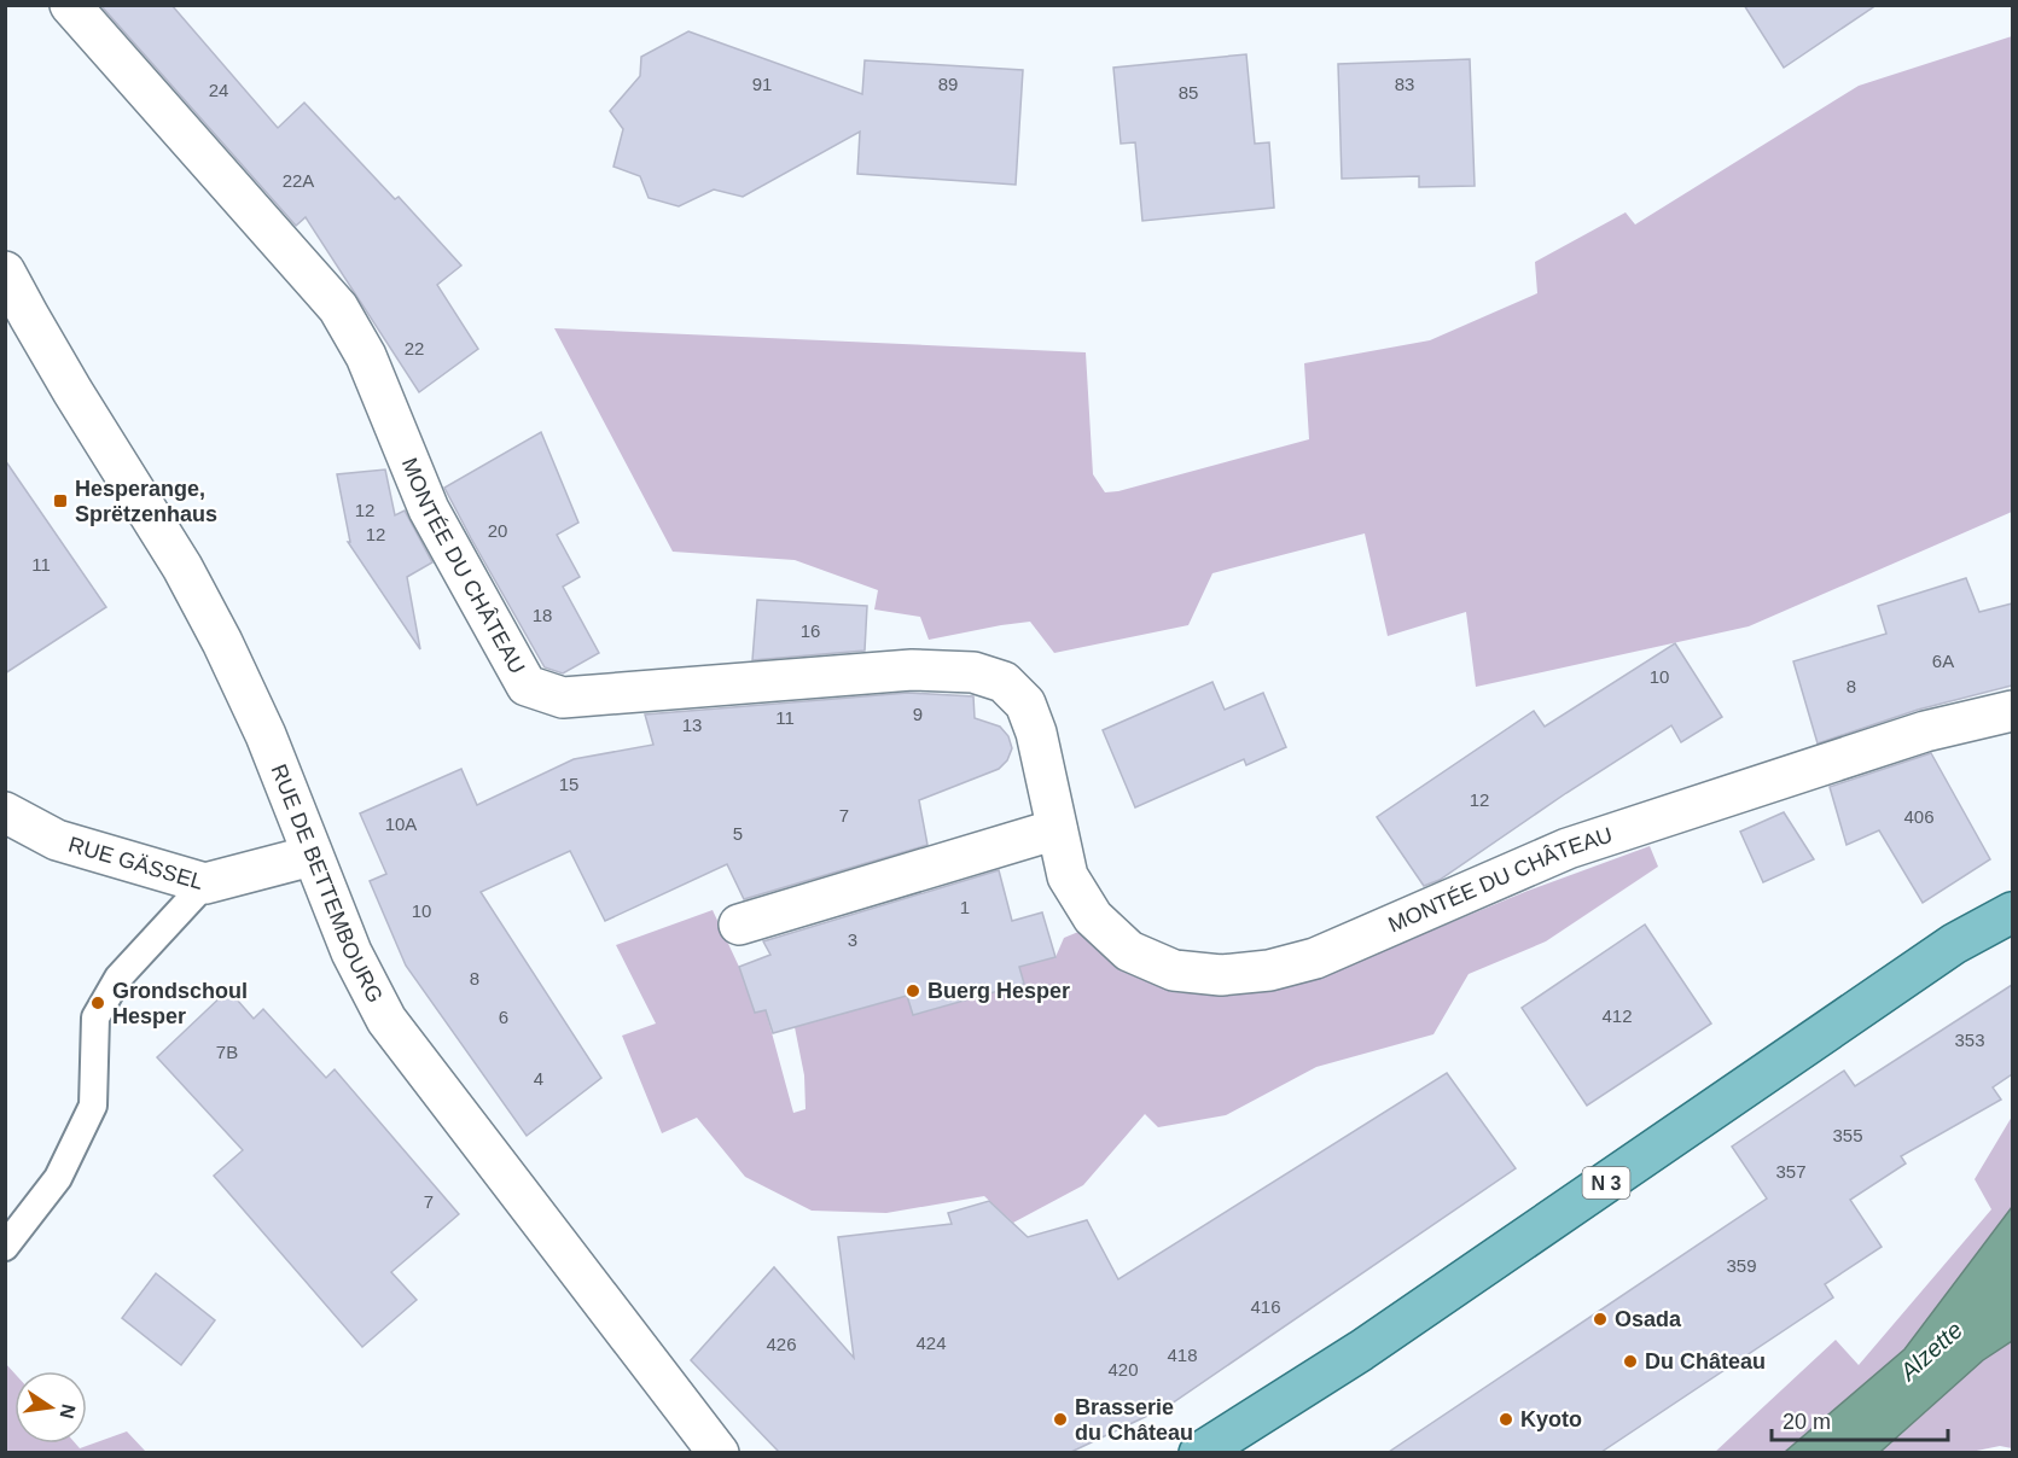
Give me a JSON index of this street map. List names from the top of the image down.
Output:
{
  "streets": {
    "main road": ["N 3"],
    "street": ["MONTÉE DU CHÂTEAU", "RUE GÄSSEL", "RUE DE BETTEMBOURG"]
  },
  "crossings": [
    ["RUE GÄSSEL", "RUE DE BETTEMBOURG"]
  ],
  "water": ["Alzette"],
  "places": {
    "transit": ["Hesperange, Sprëtzenhaus"],
    "other": [
      "Buerg Hesper",
      "Grondschoul Hesper",
      "Osada",
      "Du Château",
      "Brasserie du Château",
      "Kyoto"
    ]
  },
  "house_numbers": [
    "91",
    "89",
    "83",
    "24",
    "85",
    "22A",
    "22",
    "12",
    "20",
    "12",
    "11",
    "18",
    "16",
    "6A",
    "10",
    "8",
    "9",
    "11",
    "13",
    "15",
    "12",
    "7",
    "406",
    "10A",
    "5",
    "1",
    "10",
    "3",
    "8",
    "412",
    "6",
    "353",
    "7B",
    "4",
    "355",
    "357",
    "7",
    "359",
    "416",
    "424",
    "426",
    "418",
    "420"
  ],
  "scale_bar": "20 m",
  "north": "right"
}
